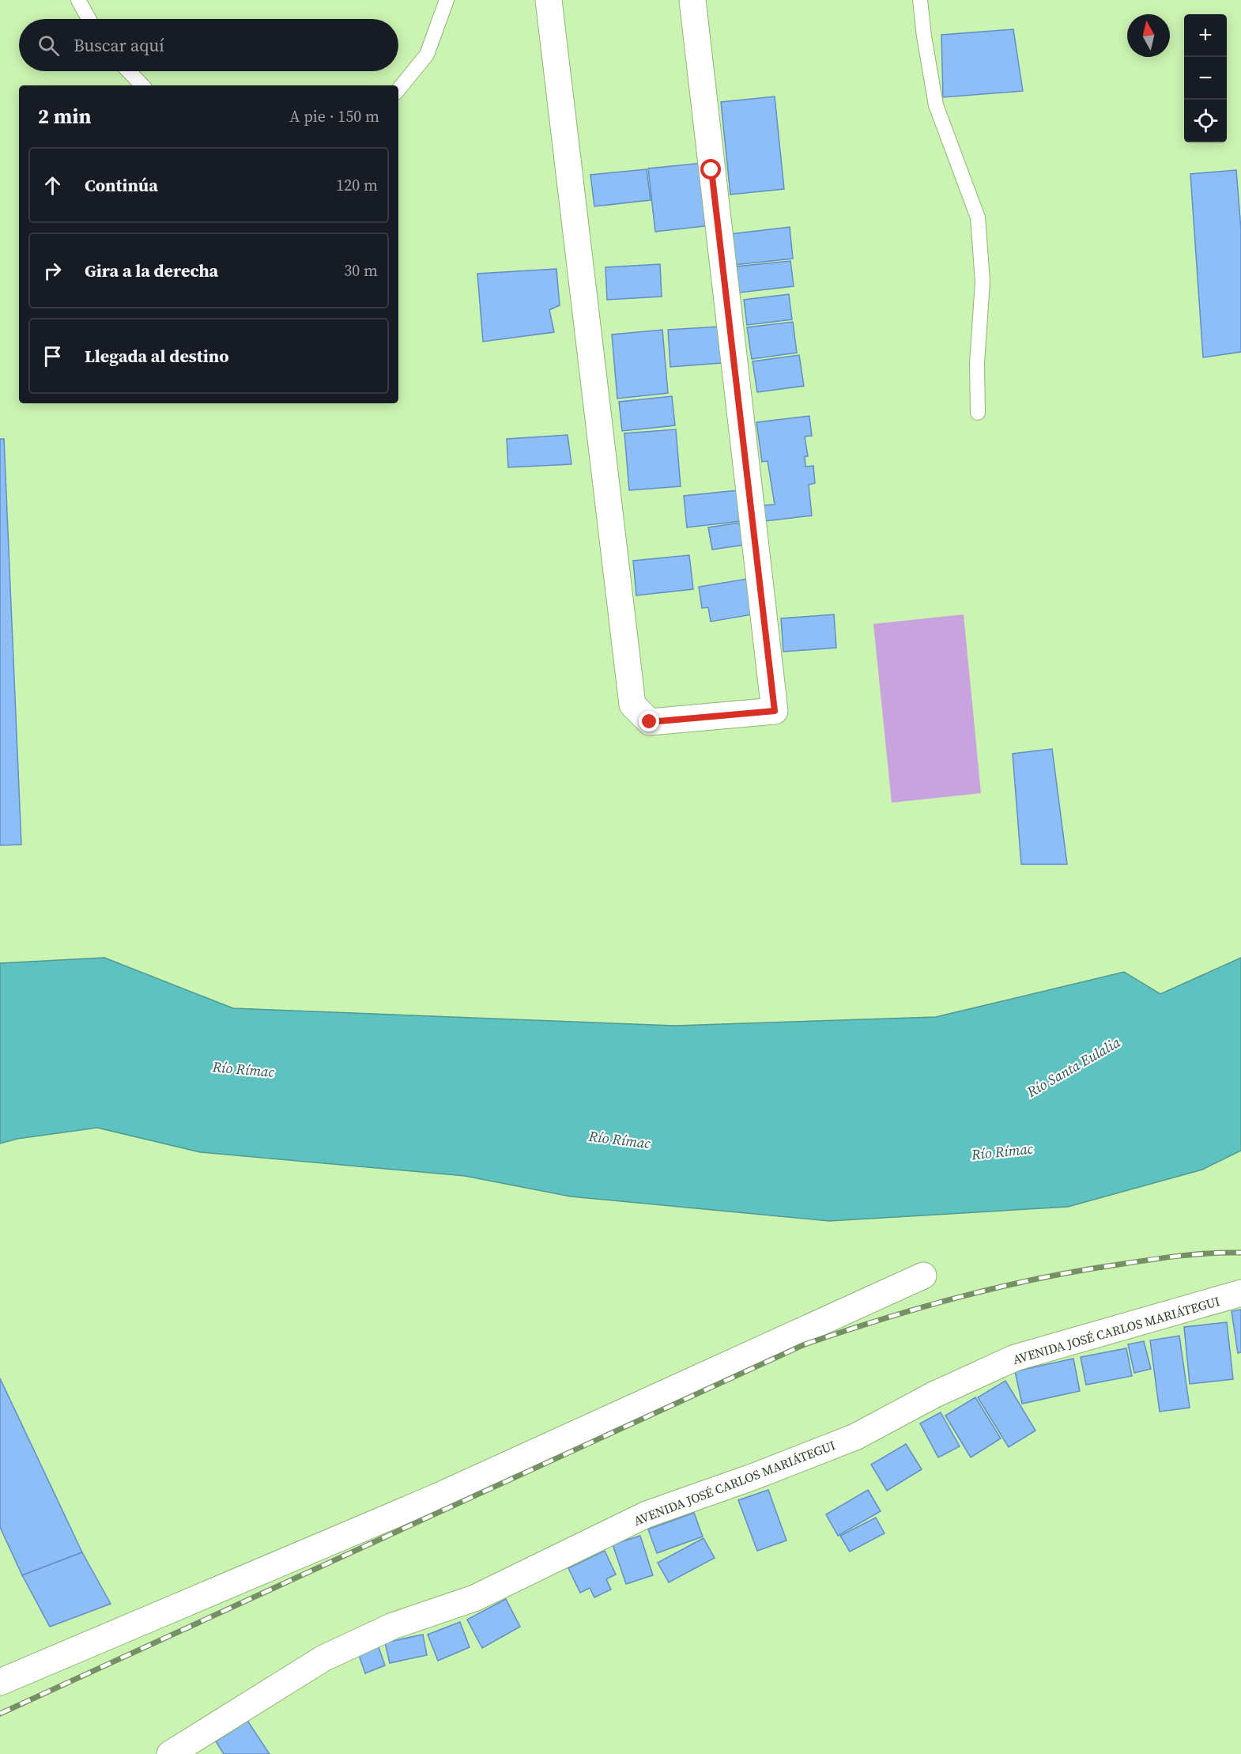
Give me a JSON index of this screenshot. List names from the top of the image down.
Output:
{
  "streets": {
    "street": ["AVENIDA JOSÉ CARLOS MARIÁTEGUI"]
  },
  "water": ["Río Santa Eulalia", "Río Rímac"],
  "north": "top",
  "page": {
    "map_buttons": ["+", "−"],
    "search": "Buscar aquí",
    "heading": ["2 min", "A pie · 150 m"],
    "list": [
      ["Continúa", "120 m"],
      ["Gira a la derecha", "30 m"],
      "Llegada al destino"
    ]
  }
}
